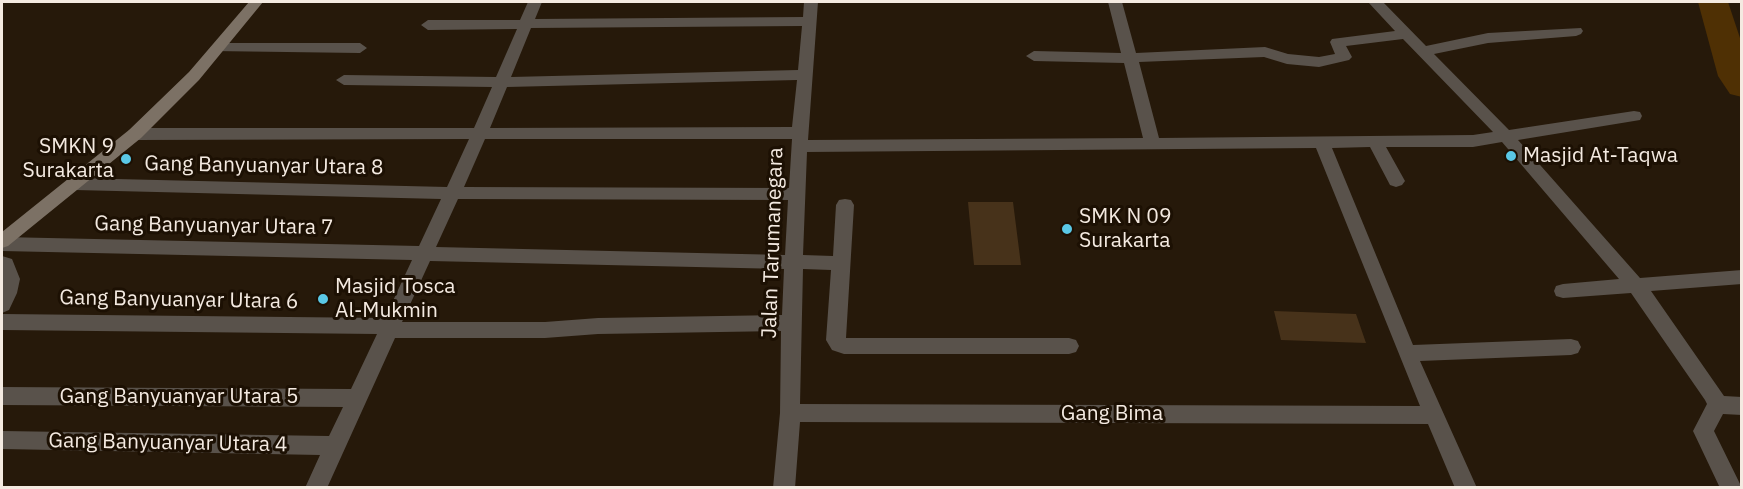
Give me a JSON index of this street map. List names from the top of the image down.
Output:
{
  "streets": {
    "street": [
      "Gang Banyuanyar Utara 8",
      "Gang Banyuanyar Utara 7",
      "Jalan Tarumanegara",
      "Gang Banyuanyar Utara 6",
      "Gang Banyuanyar Utara 5",
      "Gang Bima",
      "Gang Banyuanyar Utara 4"
    ]
  },
  "crossings": [
    ["Gang Banyuanyar Utara 8", "Jalan Tarumanegara"],
    ["Gang Banyuanyar Utara 7", "Jalan Tarumanegara"],
    ["Jalan Tarumanegara", "Gang Banyuanyar Utara 6"],
    ["Jalan Tarumanegara", "Gang Bima"]
  ],
  "places": [
    "Masjid At-Taqwa",
    "SMKN 9 Surakarta",
    "SMK N 09 Surakarta",
    "Masjid Tosca Al-Mukmin"
  ]
}
